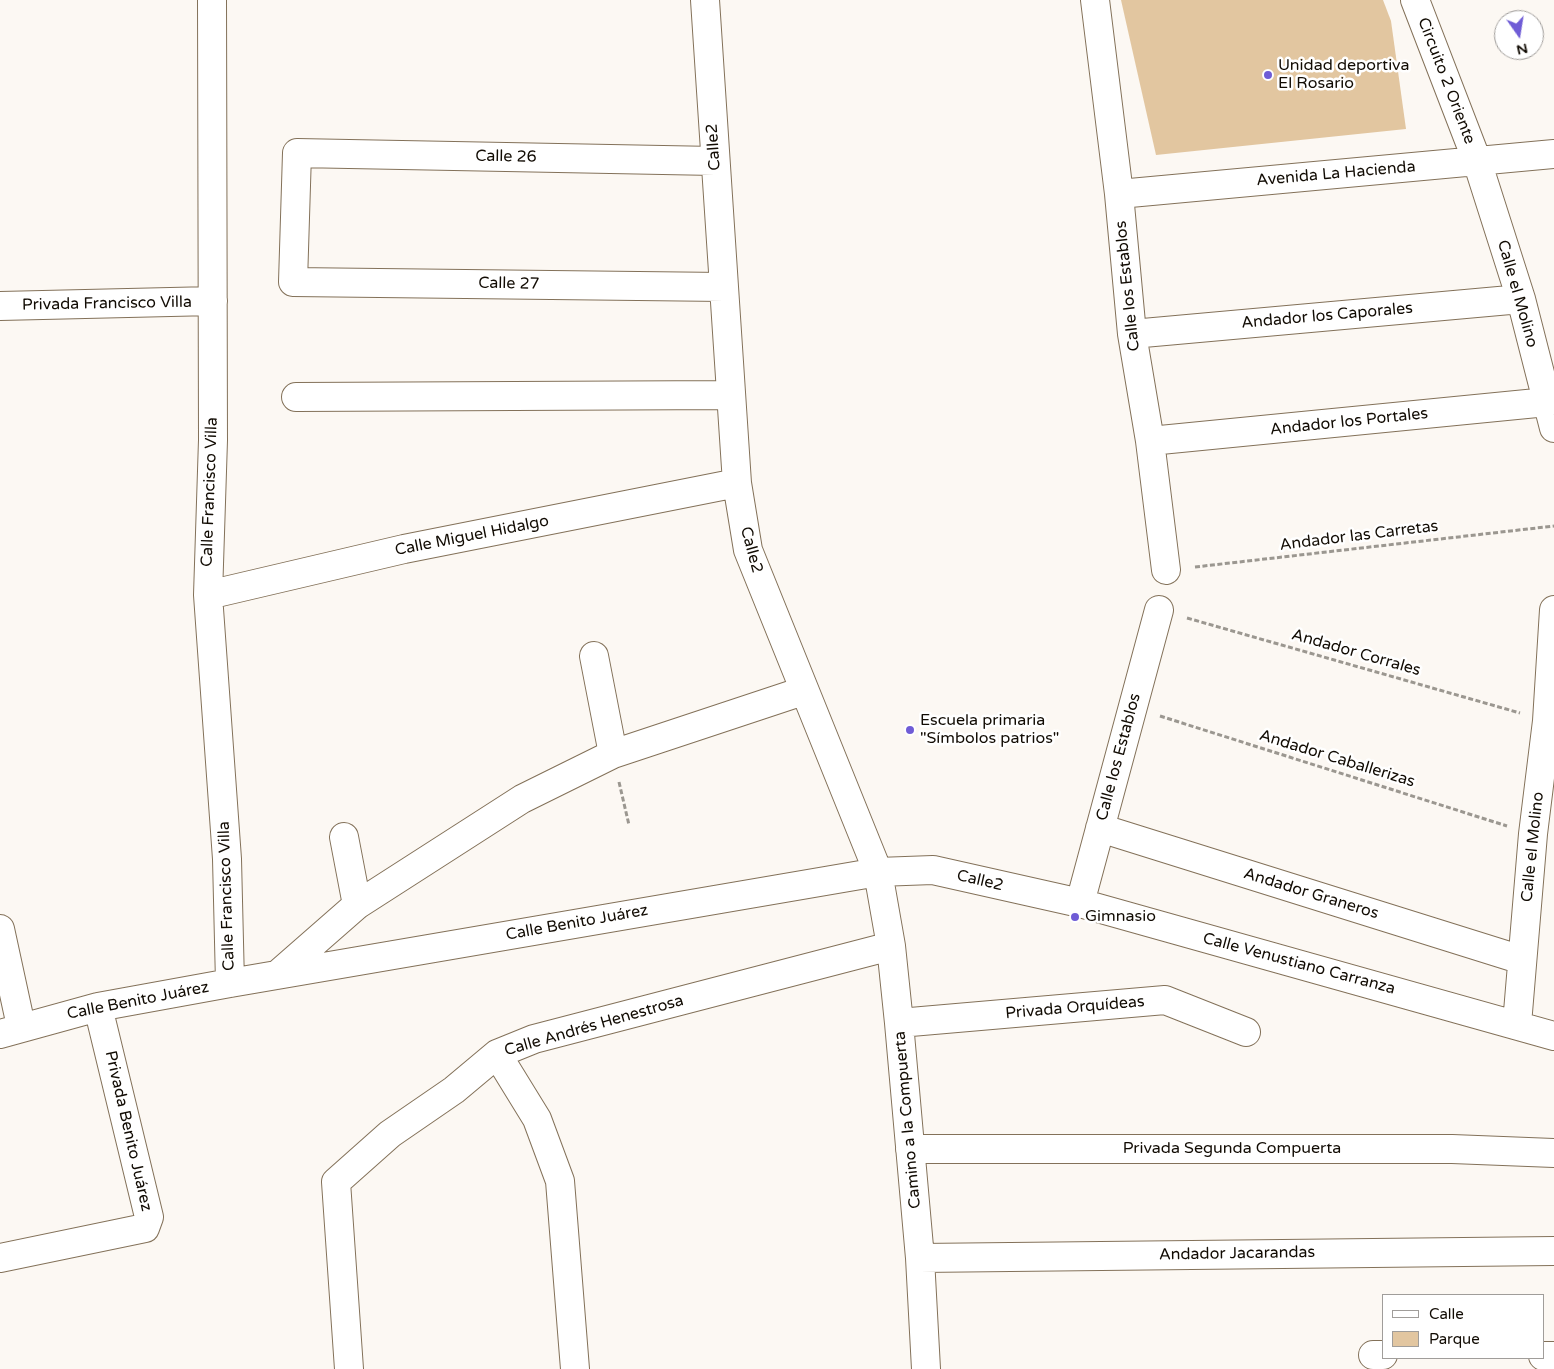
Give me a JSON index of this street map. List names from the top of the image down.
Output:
{
  "streets": {
    "street": [
      "Circuito 2 Oriente",
      "Calle2",
      "Calle 26",
      "Avenida La Hacienda",
      "Calle 27",
      "Calle los Establos",
      "Calle el Molino",
      "Privada Francisco Villa",
      "Andador los Caporales",
      "Andador los Portales",
      "Calle Francisco Villa",
      "Calle Miguel Hidalgo",
      "Andador Graneros",
      "Calle Benito Juárez",
      "Calle Venustiano Carranza",
      "Privada Orquídeas",
      "Calle Andrés Henestrosa",
      "Camino a la Compuerta",
      "Privada Benito Juárez",
      "Privada Segunda Compuerta",
      "Andador Jacarandas"
    ],
    "path": ["Andador las Carretas", "Andador Corrales", "Andador Caballerizas"]
  },
  "crossings": [
    ["Circuito 2 Oriente", "Avenida La Hacienda"],
    ["Circuito 2 Oriente", "Calle el Molino"],
    ["Calle2", "Calle 26"],
    ["Calle2", "Calle 27"],
    ["Calle2", "Calle los Establos"],
    ["Calle2", "Calle Miguel Hidalgo"],
    ["Calle2", "Calle Benito Juárez"],
    ["Calle2", "Calle Venustiano Carranza"],
    ["Calle2", "Camino a la Compuerta"],
    ["Calle 26", "Calle 27"],
    ["Avenida La Hacienda", "Calle los Establos"],
    ["Avenida La Hacienda", "Calle el Molino"],
    ["Calle los Establos", "Andador los Caporales"],
    ["Calle los Establos", "Andador los Portales"],
    ["Calle los Establos", "Andador las Carretas"],
    ["Calle los Establos", "Andador Corrales"],
    ["Calle los Establos", "Andador Caballerizas"],
    ["Calle los Establos", "Andador Graneros"],
    ["Calle los Establos", "Calle Venustiano Carranza"],
    ["Calle el Molino", "Andador los Caporales"],
    ["Calle el Molino", "Andador los Portales"],
    ["Calle el Molino", "Andador Corrales"],
    ["Calle el Molino", "Andador Caballerizas"],
    ["Calle el Molino", "Andador Graneros"],
    ["Calle el Molino", "Calle Venustiano Carranza"],
    ["Privada Francisco Villa", "Calle Francisco Villa"],
    ["Calle Francisco Villa", "Calle Miguel Hidalgo"],
    ["Calle Francisco Villa", "Calle Benito Juárez"],
    ["Calle Benito Juárez", "Camino a la Compuerta"],
    ["Calle Benito Juárez", "Privada Benito Juárez"],
    ["Privada Orquídeas", "Camino a la Compuerta"],
    ["Calle Andrés Henestrosa", "Camino a la Compuerta"],
    ["Camino a la Compuerta", "Privada Segunda Compuerta"],
    ["Camino a la Compuerta", "Andador Jacarandas"]
  ],
  "places": ["Unidad deportiva El Rosario", "Escuela primaria \"Símbolos patrios\"", "Gimnasio"],
  "legend": ["Calle", "Parque"],
  "north": "bottom"
}
